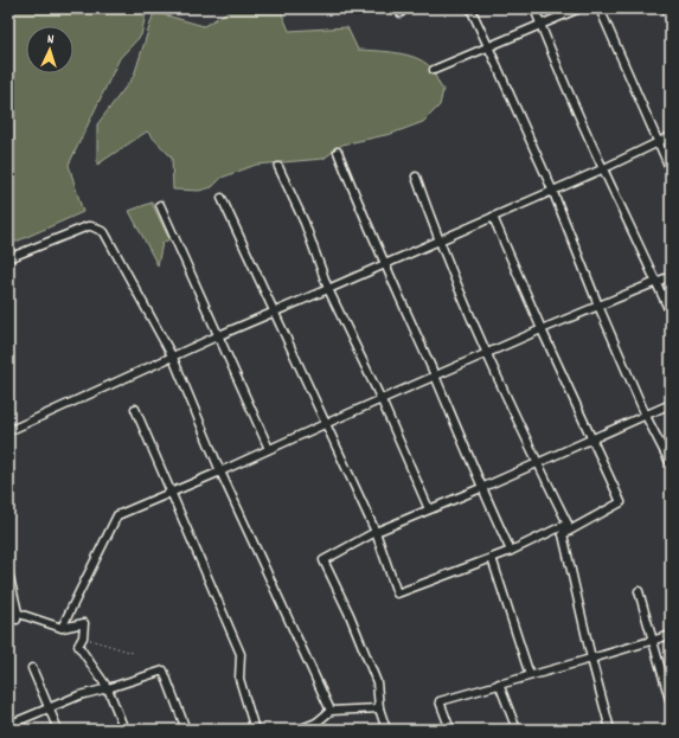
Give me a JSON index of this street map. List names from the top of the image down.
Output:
{
  "north": "top"
}
